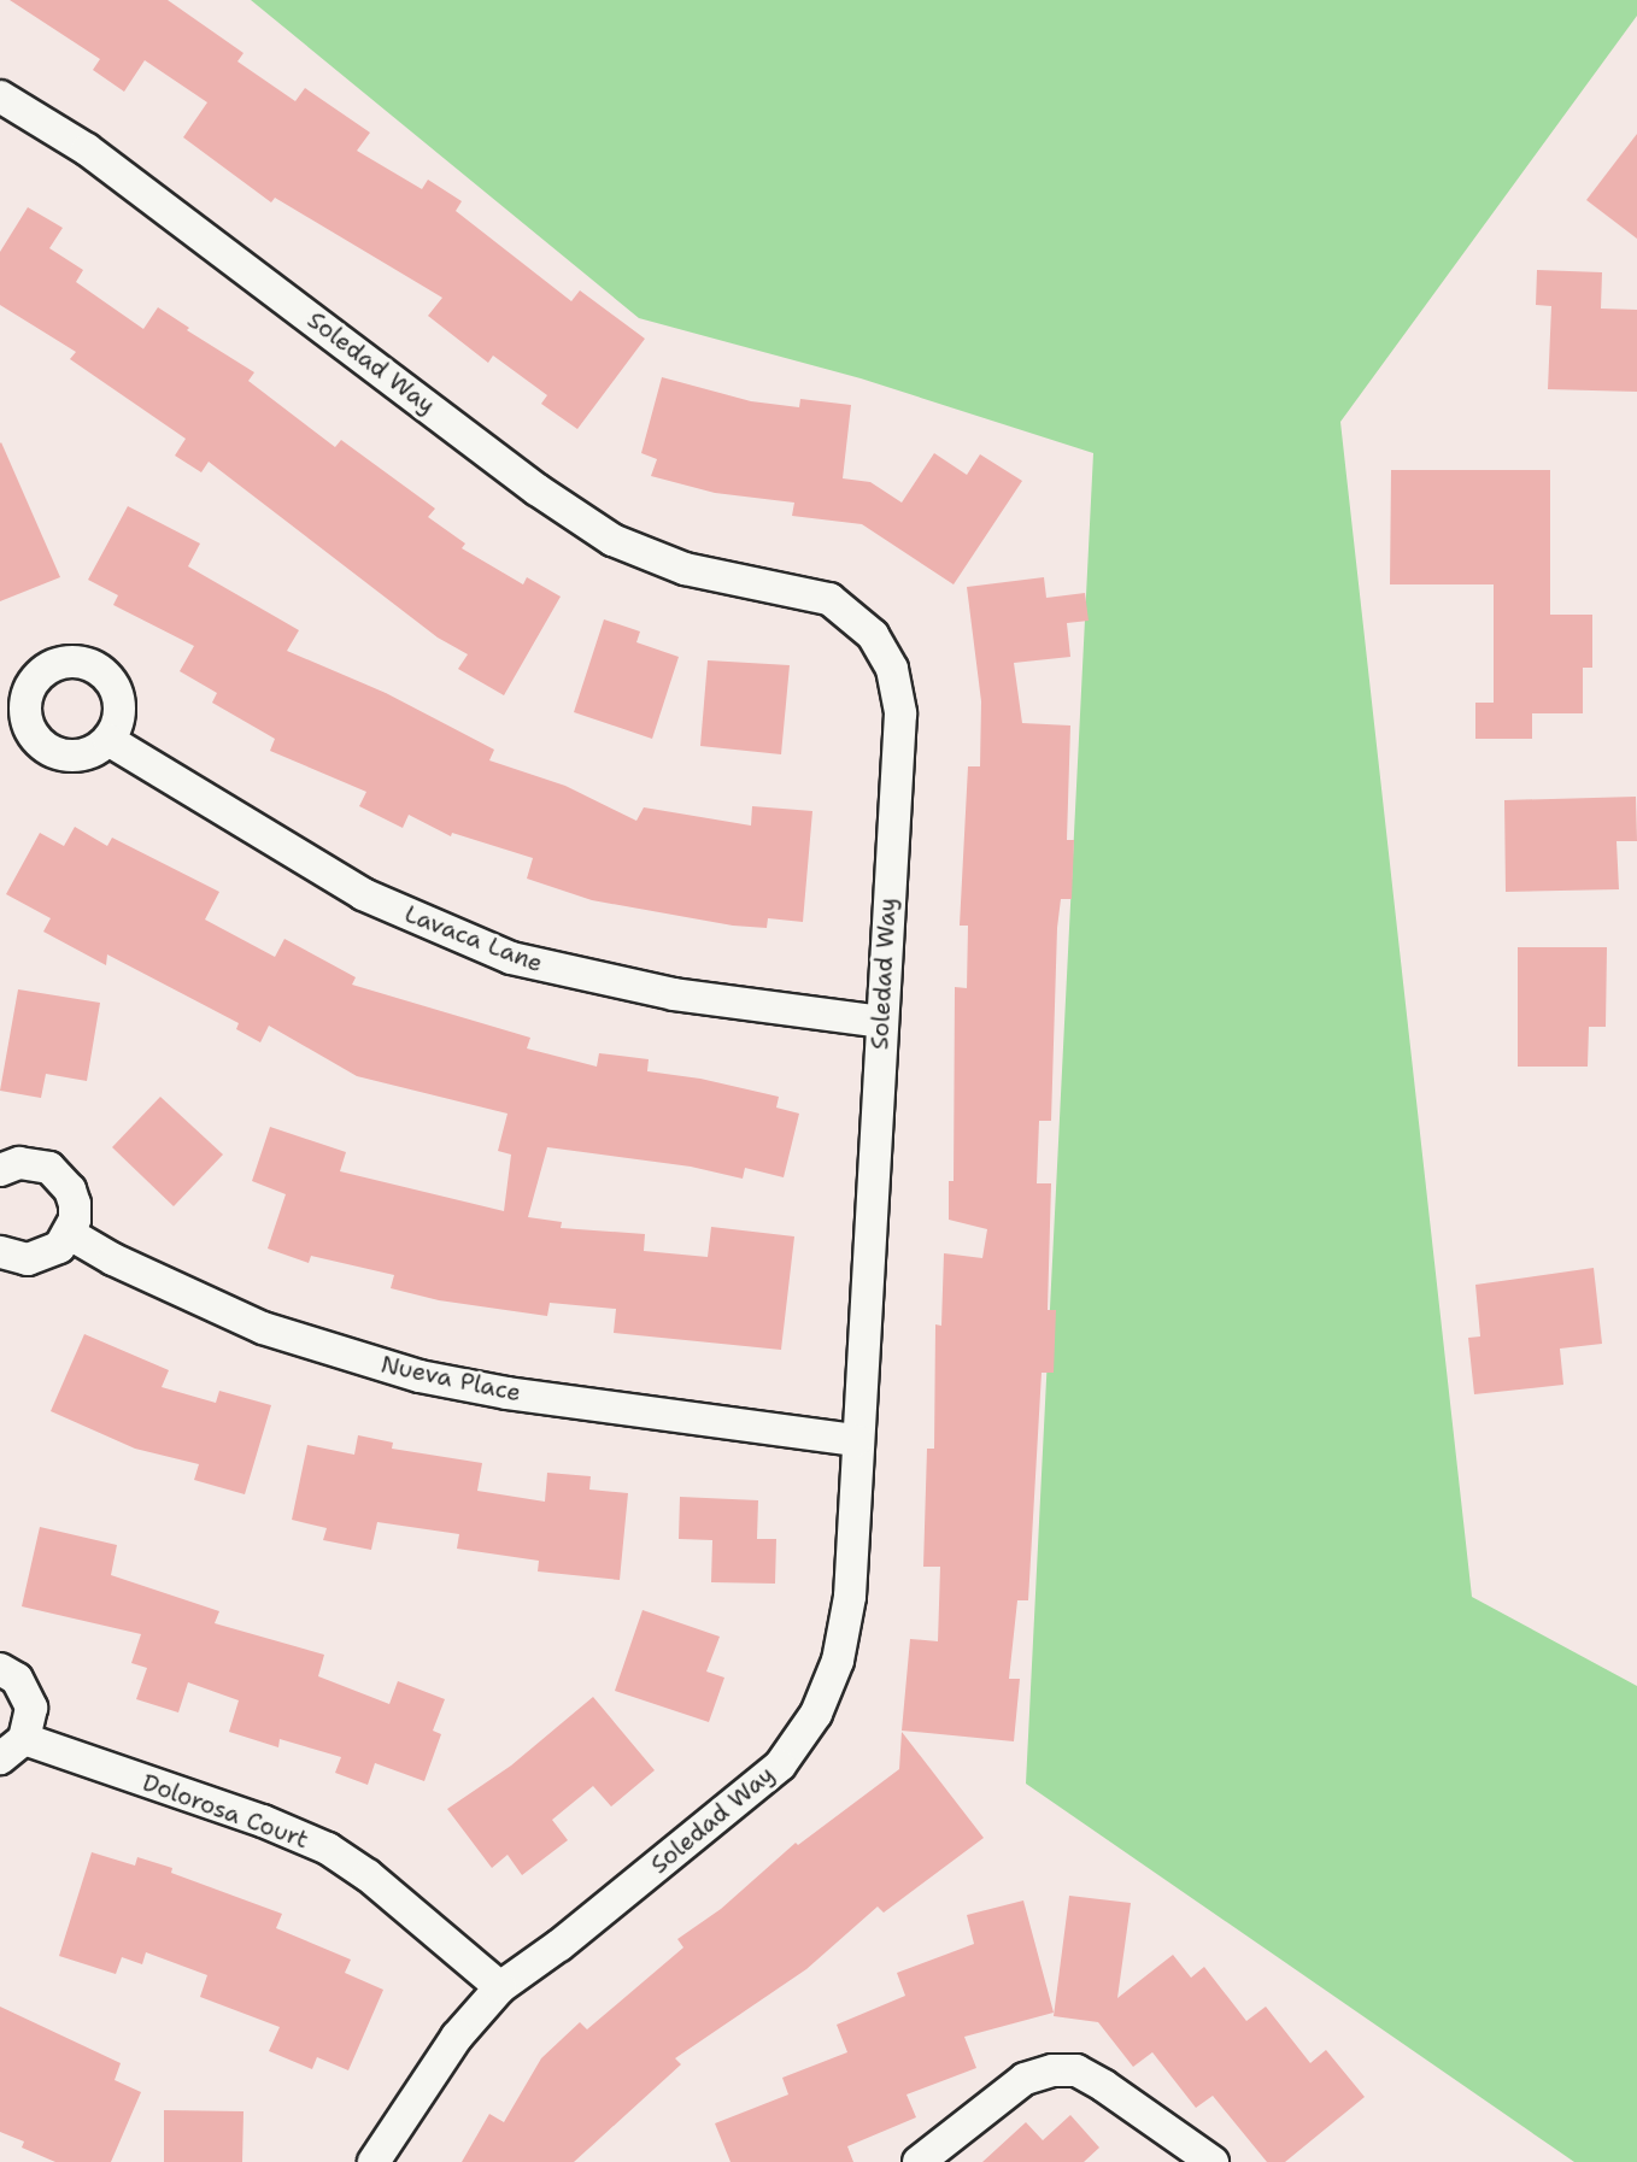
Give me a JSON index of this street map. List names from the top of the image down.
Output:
{
  "streets": {
    "street": [
      "Soledad Way",
      "Lavaca Lane",
      "Nueva Place",
      "Dolorosa Court"
    ]
  },
  "crossings": [
    ["Soledad Way", "Lavaca Lane"],
    ["Soledad Way", "Nueva Place"],
    ["Soledad Way", "Dolorosa Court"]
  ]
}
